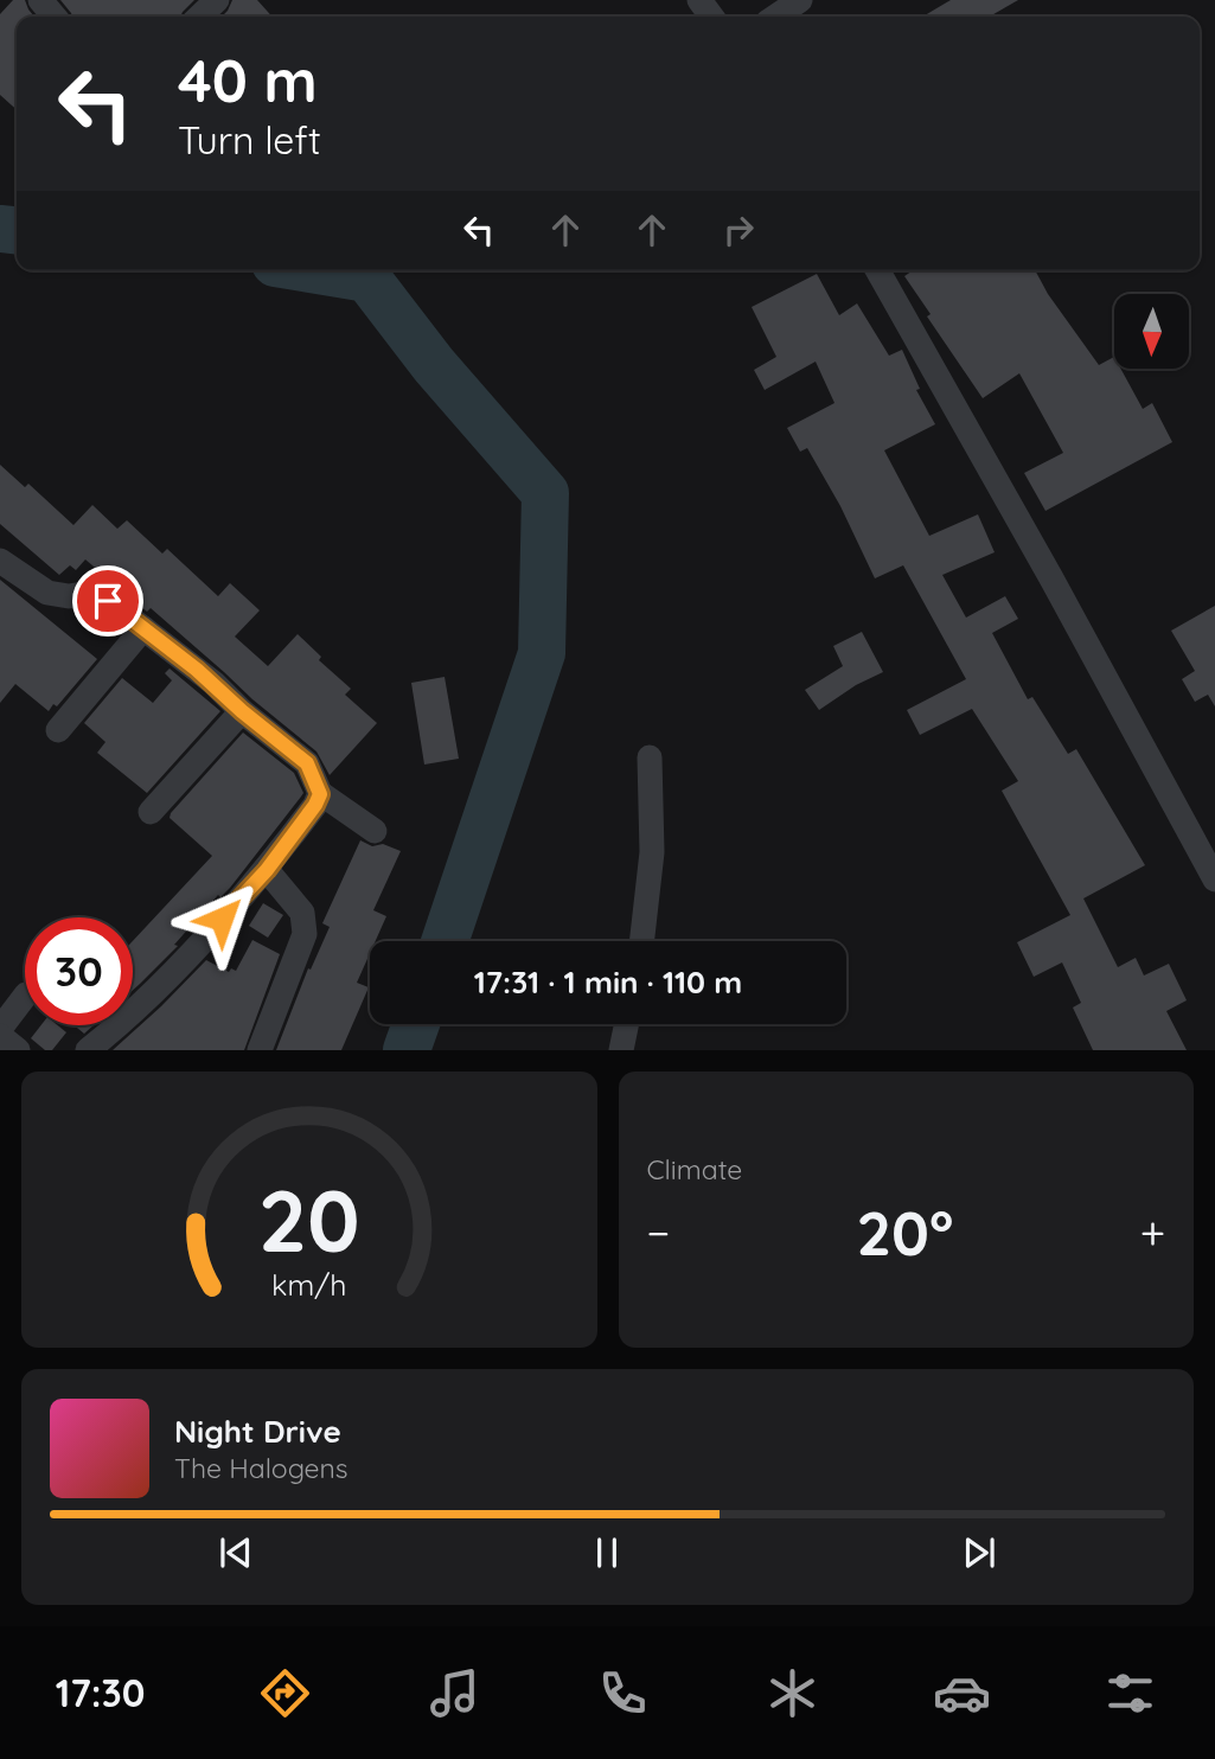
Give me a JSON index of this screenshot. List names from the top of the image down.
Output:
{
  "north": "bottom",
  "page": {
    "turn": ["40 m", "Turn left"],
    "limit": "30",
    "trip": "17:31 · 1 min · 110 m",
    "tile": "Climate",
    "heat": ["−", "20°", "+"],
    "song": ["Night Drive", "The Halogens"],
    "tabs": "17:30",
    "gauge": ["20", "km/h"]
  }
}
